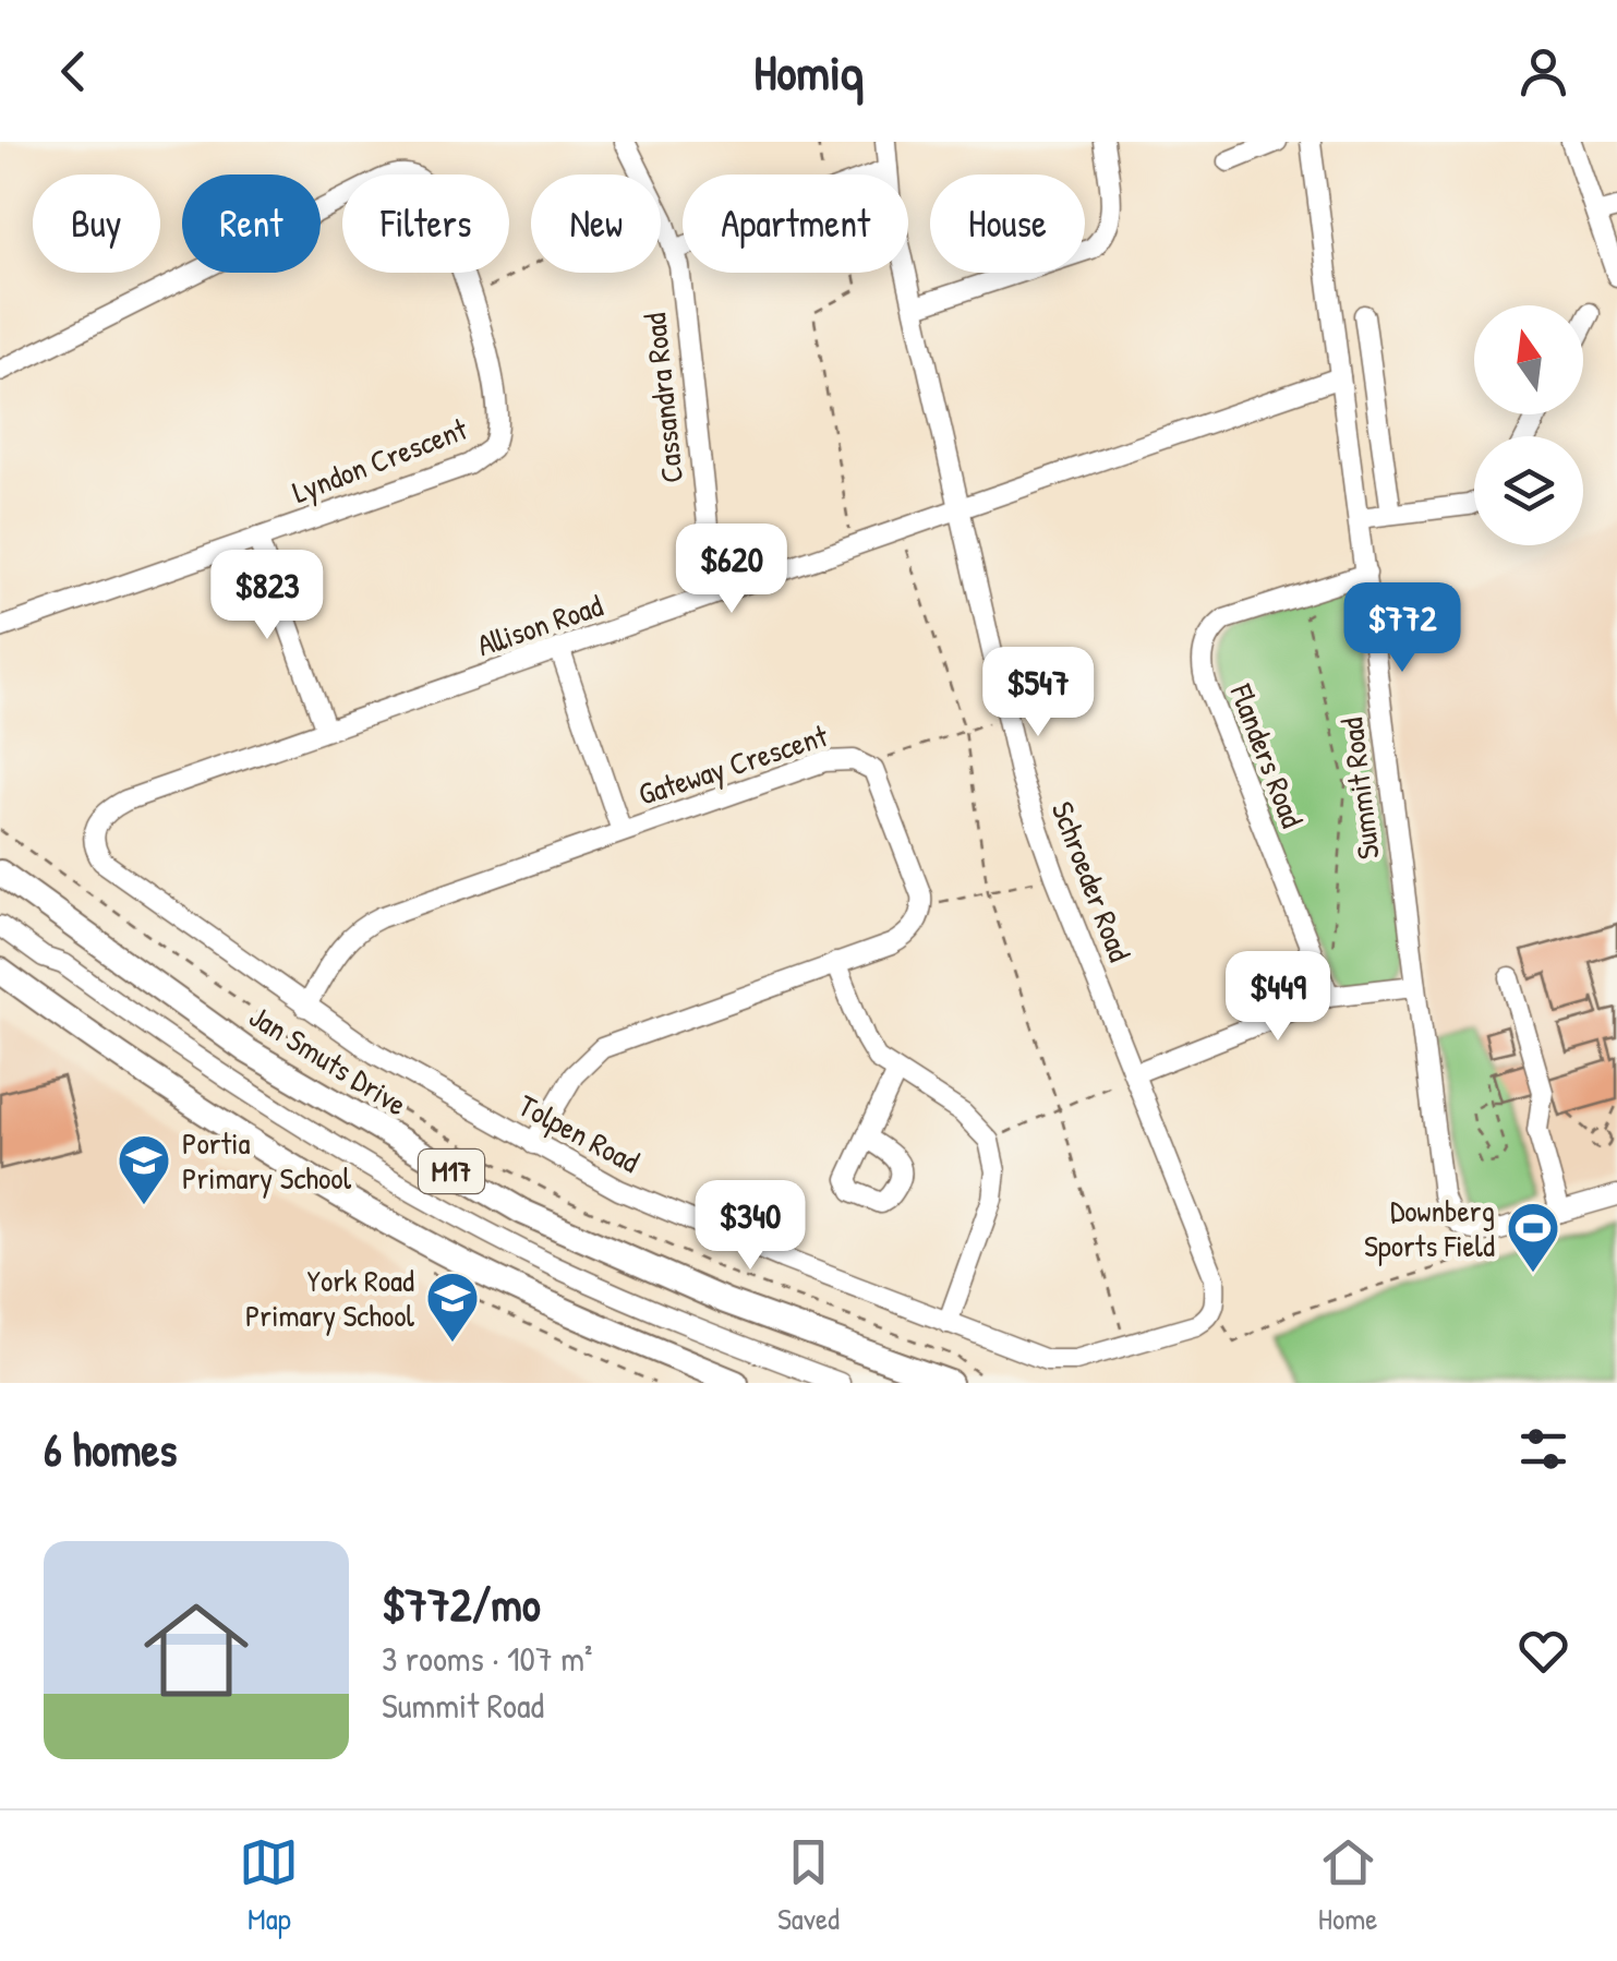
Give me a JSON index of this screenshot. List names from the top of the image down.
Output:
{
  "streets": {
    "main road": ["Jan Smuts Drive", "M17"],
    "street": [
      "Cassandra Road",
      "Lyndon Crescent",
      "Allison Road",
      "Flanders Road",
      "Gateway Crescent",
      "Summit Road",
      "Schroeder Road",
      "Tolpen Road"
    ]
  },
  "crossings": [
    ["Cassandra Road", "Allison Road"],
    ["Allison Road", "Summit Road"],
    ["Allison Road", "Schroeder Road"],
    ["Allison Road", "Tolpen Road"],
    ["Flanders Road", "Summit Road"],
    ["Gateway Crescent", "Tolpen Road"],
    ["Schroeder Road", "Tolpen Road"]
  ],
  "places": {
    "school or university": ["Portia Primary School", "York Road Primary School"],
    "sports": ["Downberg Sports Field"]
  },
  "north": "top",
  "page": {
    "header": "Homiq",
    "chip": [
      "Buy",
      "Rent",
      "Filters",
      "New",
      "Apartment",
      "House"
    ],
    "price": [
      "$620",
      "$823",
      "$772",
      "$547",
      "$449",
      "$340"
    ],
    "heading": "6 homes",
    "list": [
      {
        "name": "$772/mo",
        "note": "3 rooms · 107 m² · Summit Road"
      }
    ],
    "tabs": ["Map", "Saved", "Home"]
  }
}
